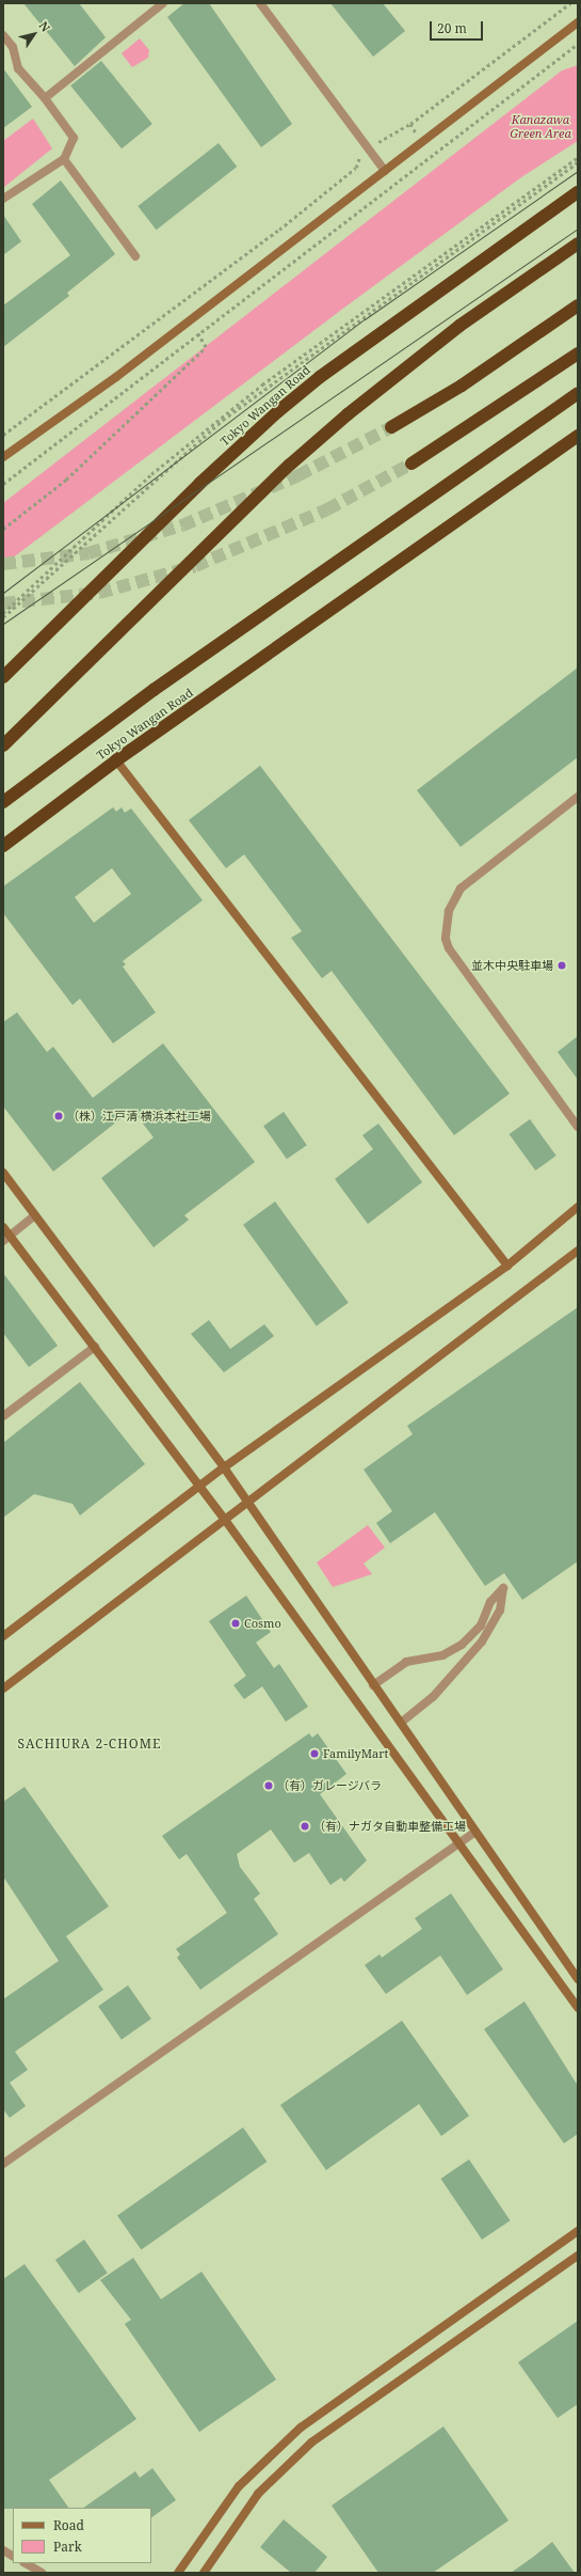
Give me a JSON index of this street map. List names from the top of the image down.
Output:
{
  "streets": {
    "highway": ["Tokyo Wangan Road"]
  },
  "districts": ["SACHIURA 2-CHOME"],
  "parks": ["Kanazawa Green Area"],
  "places": [
    "並木中央駐車場",
    "（株）江戸清 横浜本社工場",
    "Cosmo",
    "FamilyMart",
    "（有）ガレージバラ",
    "（有）ナガタ自動車整備工場"
  ],
  "legend": ["Road", "Park"],
  "scale_bar": "20 m",
  "north": "top right"
}
